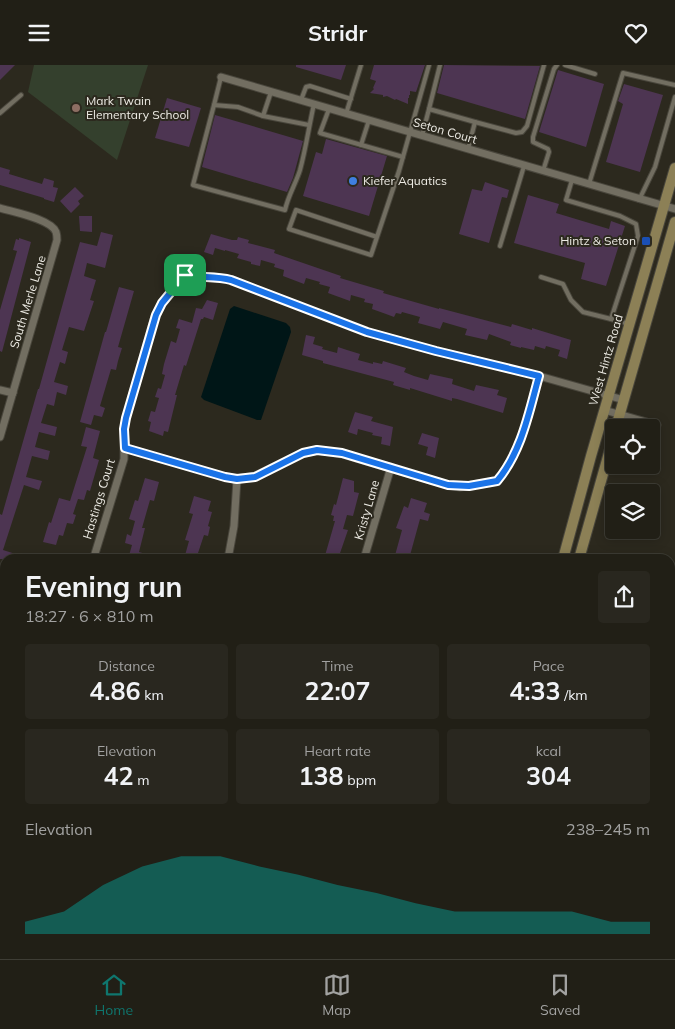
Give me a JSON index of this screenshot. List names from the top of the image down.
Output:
{
  "streets": {
    "main road": ["West Hintz Road"],
    "street": [
      "Seton Court",
      "South Merle Lane",
      "Hastings Court",
      "Kristy Lane"
    ]
  },
  "crossings": [
    ["Seton Court", "West Hintz Road"]
  ],
  "places": {
    "other": ["Mark Twain Elementary School", "Kiefer Aquatics"],
    "transit": ["Hintz & Seton"]
  },
  "page": {
    "header": "Stridr",
    "heading": ["Evening run", "18:27 · 6 × 810 m"],
    "stats": [
      ["Distance", "4.86 km"],
      ["Time", "22:07"],
      ["Pace", "4:33 /km"],
      ["Elevation", "42 m"],
      ["Heart rate", "138 bpm"],
      ["kcal", "304"]
    ],
    "chart": ["Elevation", "238–245 m"],
    "tabs": ["Home", "Map", "Saved"]
  }
}
